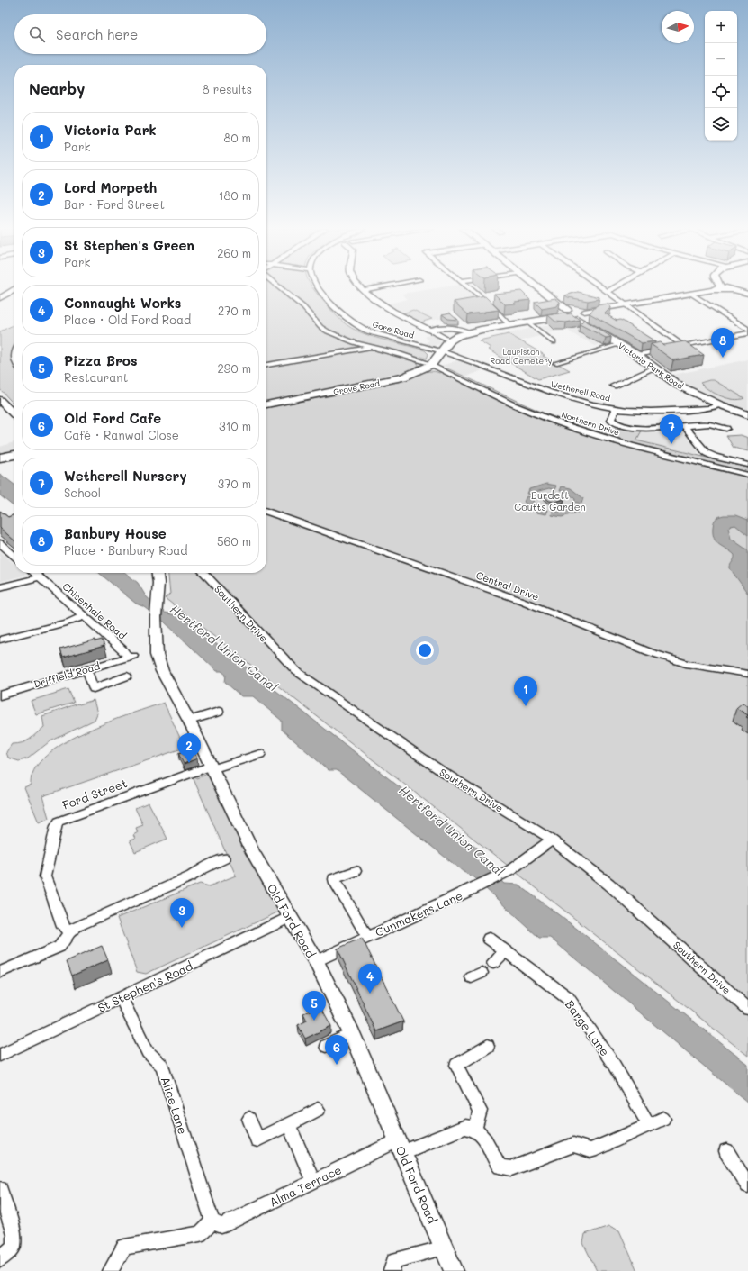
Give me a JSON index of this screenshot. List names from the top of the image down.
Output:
{
  "streets": {
    "main road": ["Victoria Park Road", "Grove Road", "Old Ford Road"],
    "street": [
      "Gore Road",
      "Wetherell Road",
      "Northern Drive",
      "Central Drive",
      "Chisenhale Road",
      "Southern Drive",
      "Driffield Road",
      "Ford Street",
      "Gunmakers Lane",
      "St Stephen's Road",
      "Barge Lane",
      "Alice Lane",
      "Alma Terrace"
    ]
  },
  "crossings": [
    ["Gore Road", "Grove Road"],
    ["Gore Road", "Wetherell Road"],
    ["Victoria Park Road", "Wetherell Road"],
    ["Grove Road", "Wetherell Road"],
    ["Chisenhale Road", "Driffield Road"],
    ["Southern Drive", "Gunmakers Lane"],
    ["Ford Street", "Old Ford Road"],
    ["Gunmakers Lane", "Old Ford Road"],
    ["Old Ford Road", "St Stephen's Road"],
    ["Old Ford Road", "Alma Terrace"],
    ["St Stephen's Road", "Alice Lane"],
    ["Alice Lane", "Alma Terrace"]
  ],
  "water": ["Hertford Union Canal"],
  "parks": ["Lauriston Road Cemetery", "Burdett Coutts Garden"],
  "north": "right",
  "page": {
    "map_buttons": ["+", "−"],
    "search": "Search here",
    "heading": ["Nearby", "8 results"],
    "list": [
      {
        "mark": "1",
        "name": "Victoria Park",
        "note": "Park",
        "value": "80 m"
      },
      {
        "mark": "2",
        "name": "Lord Morpeth",
        "note": "Bar · Ford Street",
        "value": "180 m"
      },
      {
        "mark": "3",
        "name": "St Stephen's Green",
        "note": "Park",
        "value": "260 m"
      },
      {
        "mark": "4",
        "name": "Connaught Works",
        "note": "Place · Old Ford Road",
        "value": "270 m"
      },
      {
        "mark": "5",
        "name": "Pizza Bros",
        "note": "Restaurant",
        "value": "290 m"
      },
      {
        "mark": "6",
        "name": "Old Ford Cafe",
        "note": "Café · Ranwal Close",
        "value": "310 m"
      },
      {
        "mark": "7",
        "name": "Wetherell Nursery",
        "note": "School",
        "value": "370 m"
      },
      {
        "mark": "8",
        "name": "Banbury House",
        "note": "Place · Banbury Road",
        "value": "560 m"
      }
    ],
    "pins": [
      "8",
      "7",
      "1",
      "2",
      "3",
      "4",
      "5",
      "6"
    ]
  }
}
